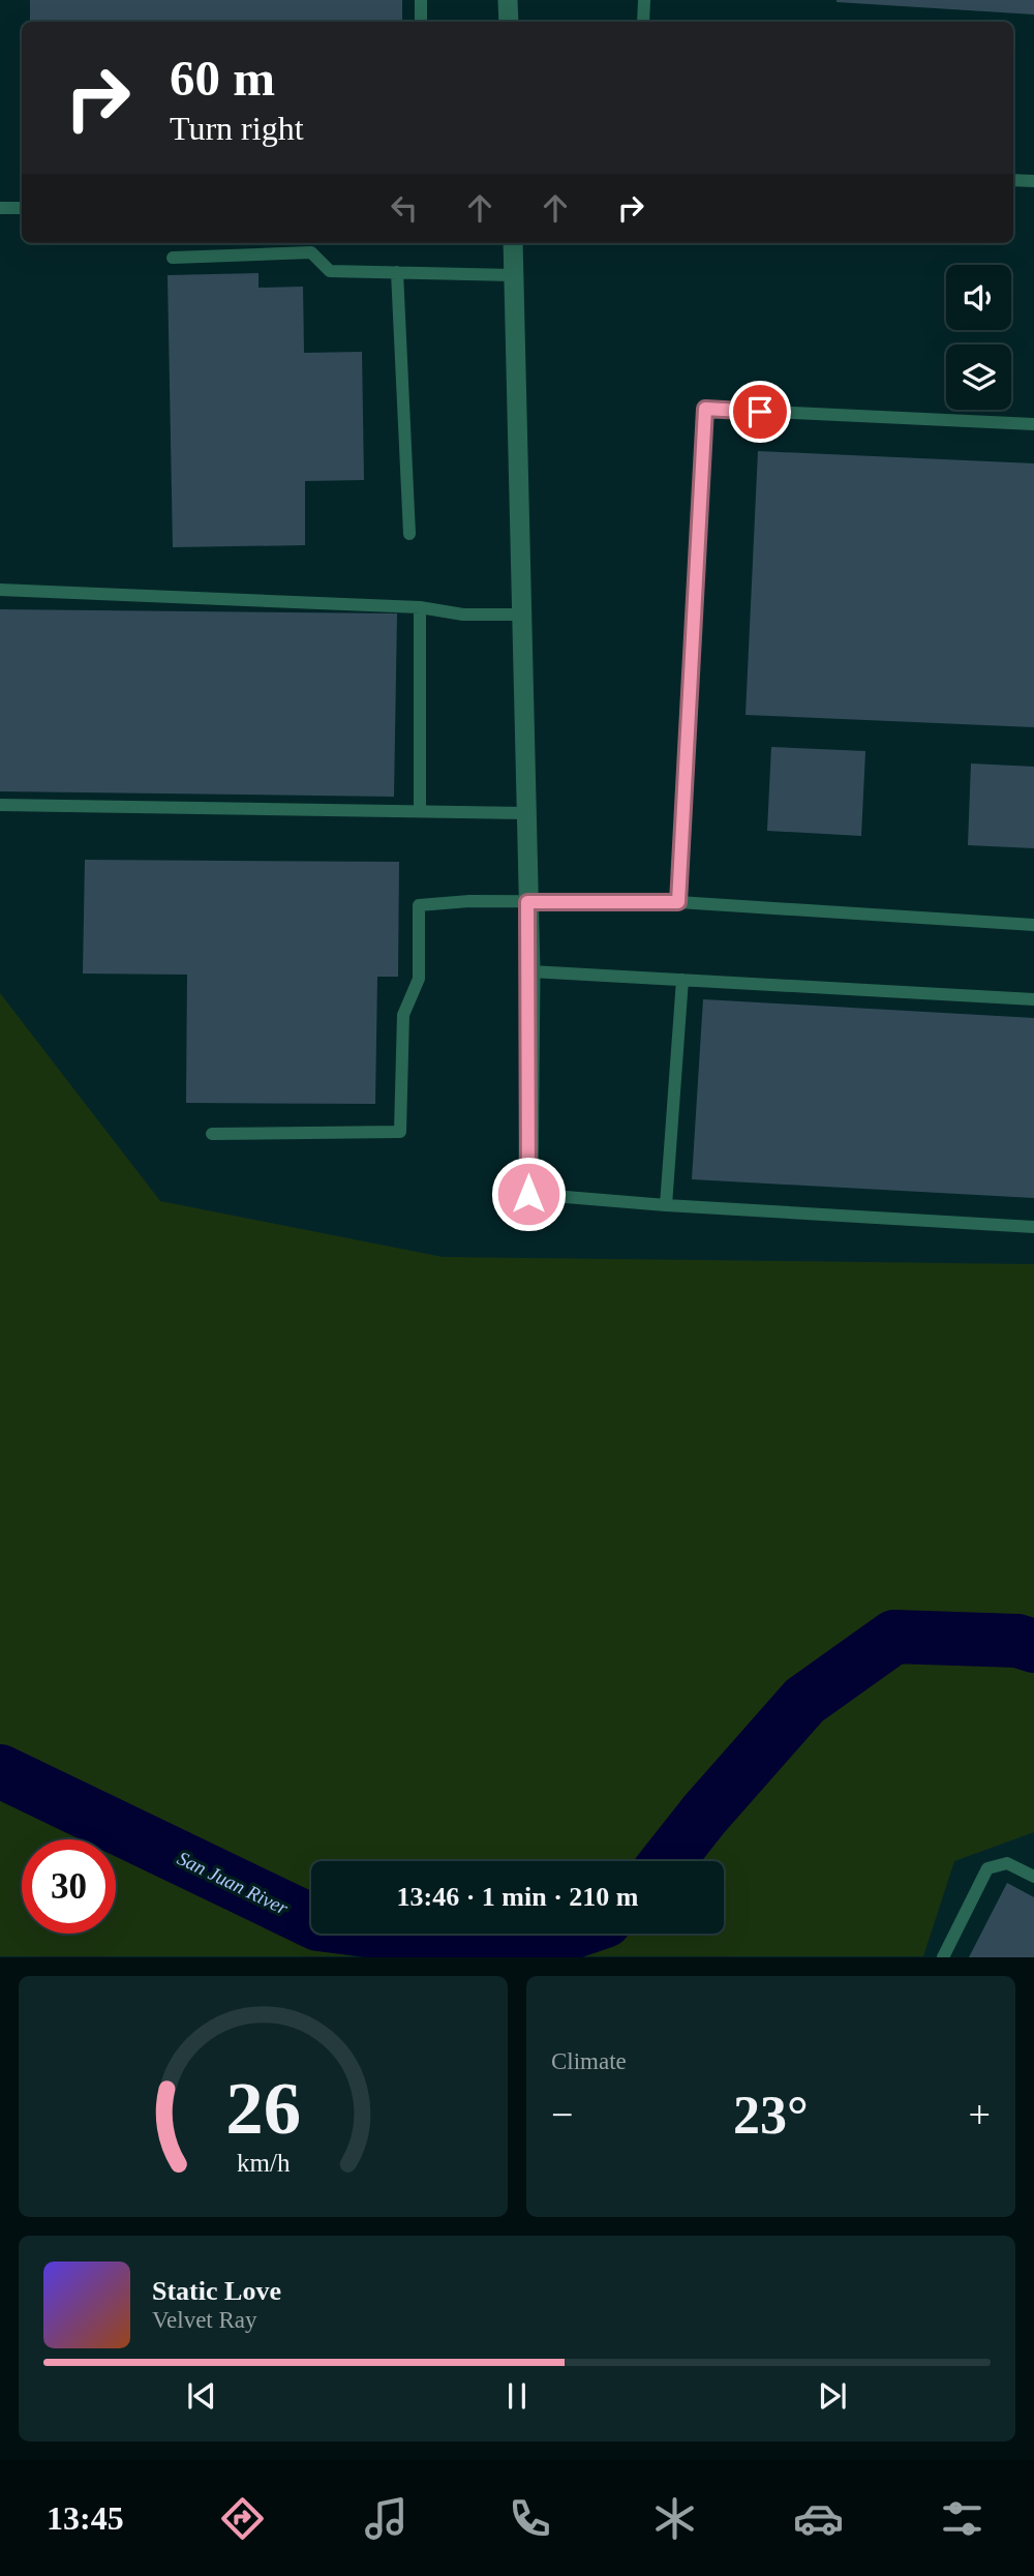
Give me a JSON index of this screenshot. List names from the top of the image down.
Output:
{
  "water": ["San Juan River"],
  "page": {
    "turn": ["60 m", "Turn right"],
    "limit": "30",
    "trip": "13:46 · 1 min · 210 m",
    "tile": "Climate",
    "heat": ["−", "23°", "+"],
    "song": ["Static Love", "Velvet Ray"],
    "tabs": "13:45",
    "gauge": ["26", "km/h"]
  }
}
